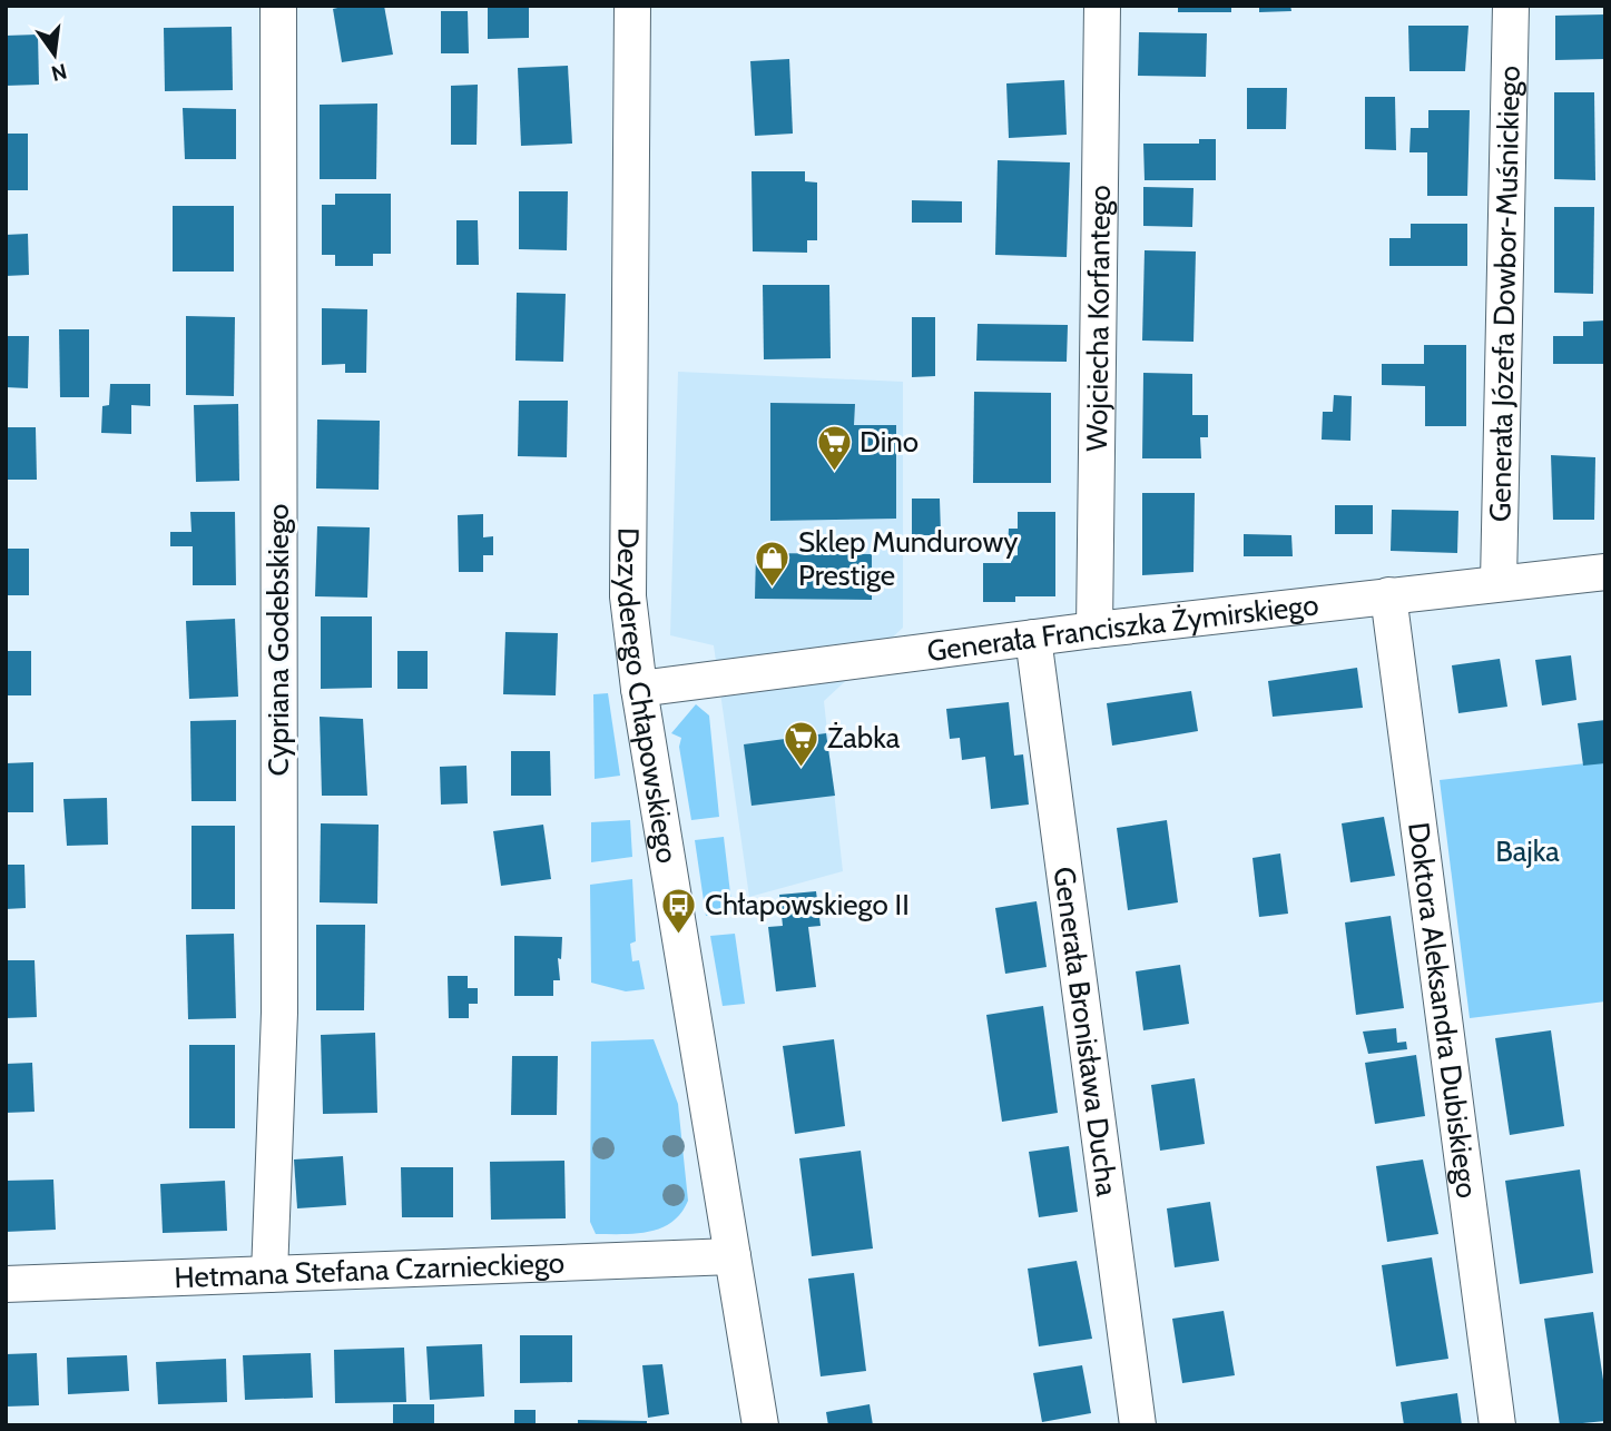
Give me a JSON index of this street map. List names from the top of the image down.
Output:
{
  "streets": {
    "street": [
      "Generała Józefa Dowbor-Muśnickiego",
      "Wojciecha Korfantego",
      "Generała Franciszka Żymirskiego",
      "Cypriana Godebskiego",
      "Dezyderego Chłapowskiego",
      "Doktora Aleksandra Dubiskiego",
      "Generała Bronisława Ducha",
      "Hetmana Stefana Czarnieckiego"
    ]
  },
  "crossings": [
    ["Generała Józefa Dowbor-Muśnickiego", "Generała Franciszka Żymirskiego"],
    ["Wojciecha Korfantego", "Generała Franciszka Żymirskiego"],
    ["Generała Franciszka Żymirskiego", "Dezyderego Chłapowskiego"],
    ["Generała Franciszka Żymirskiego", "Doktora Aleksandra Dubiskiego"],
    ["Generała Franciszka Żymirskiego", "Generała Bronisława Ducha"],
    ["Cypriana Godebskiego", "Hetmana Stefana Czarnieckiego"],
    ["Dezyderego Chłapowskiego", "Hetmana Stefana Czarnieckiego"]
  ],
  "parks": ["Bajka"],
  "places": {
    "supermarket": ["Dino", "Żabka"],
    "shop": ["Sklep Mundurowy Prestige"],
    "bus stop": ["Chłapowskiego II"]
  },
  "north": "bottom"
}
